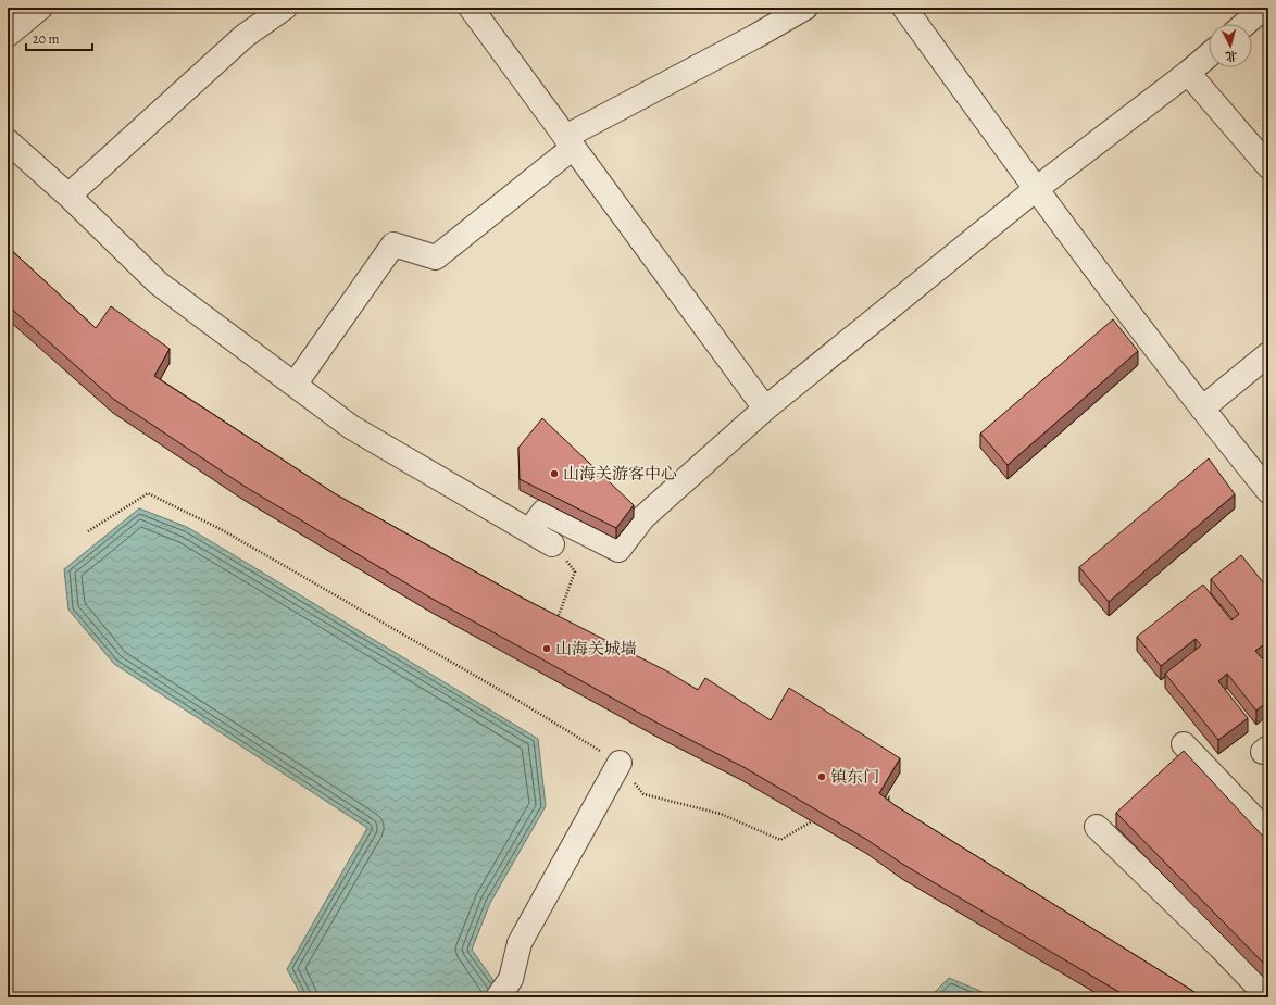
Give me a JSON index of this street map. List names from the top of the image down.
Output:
{
  "places": ["山海关游客中心", "山海关城墙", "镇东门"],
  "scale_bar": "20 m",
  "north": "bottom"
}
